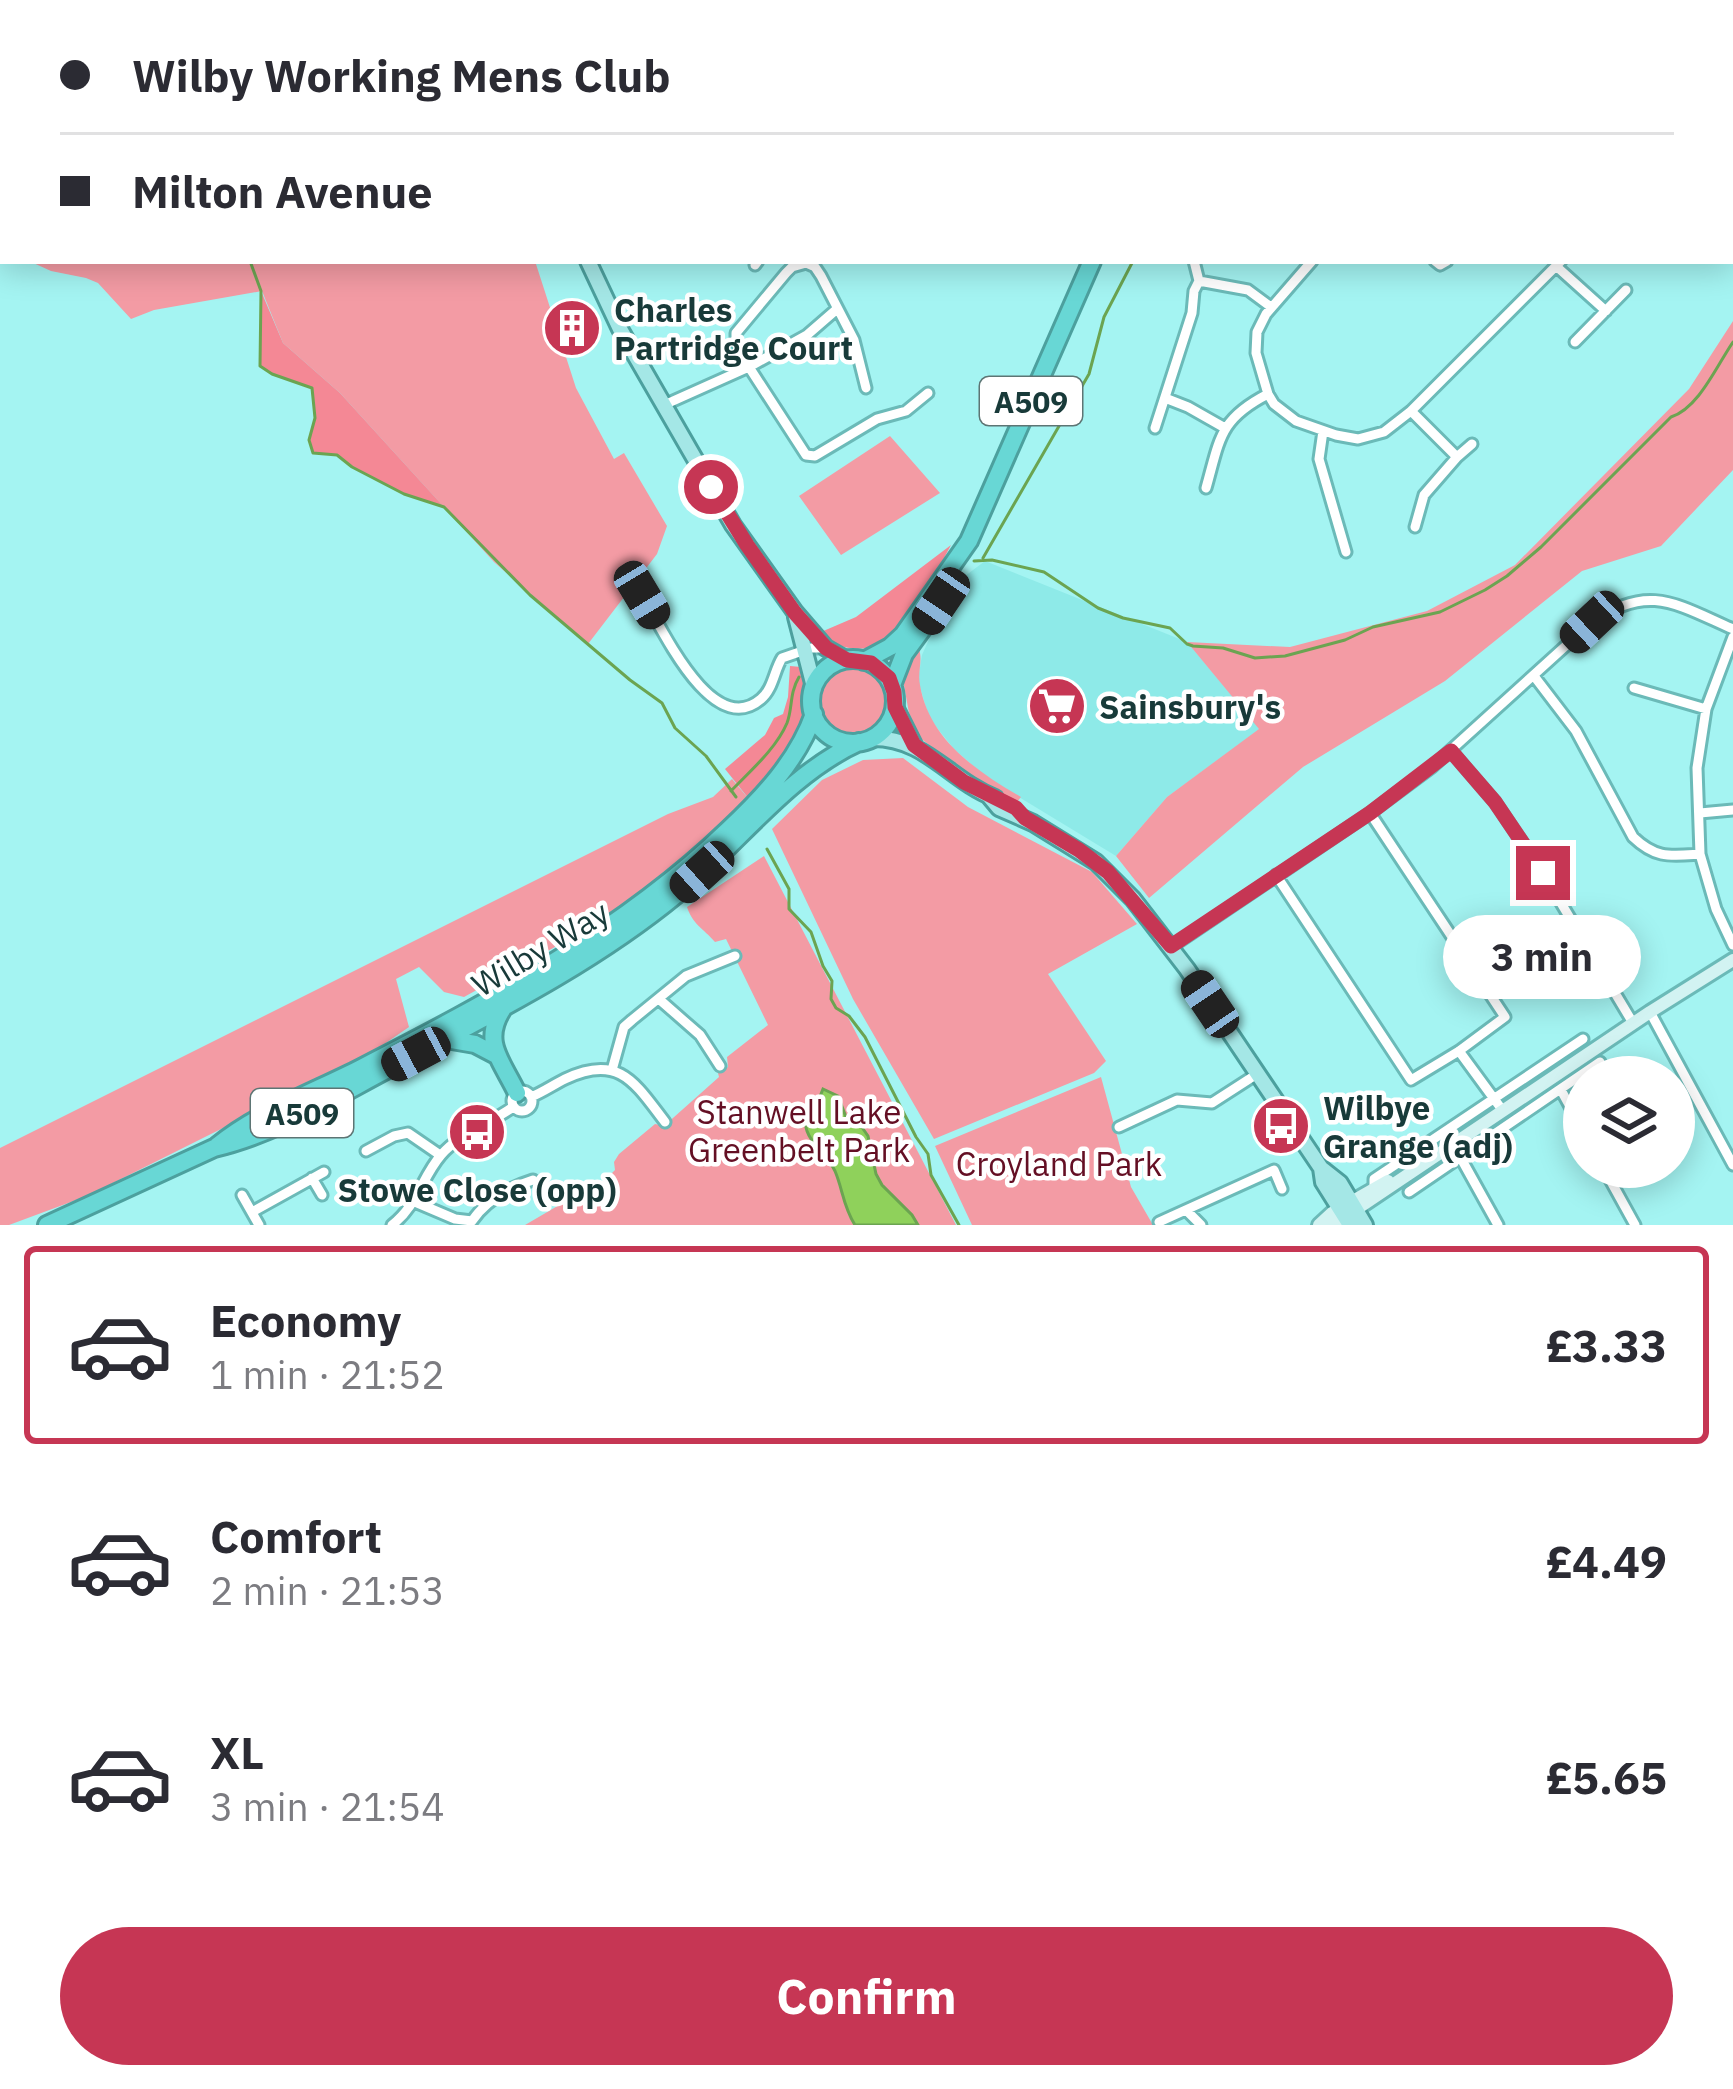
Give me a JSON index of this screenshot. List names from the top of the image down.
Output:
{
  "streets": {
    "highway": ["A509", "Wilby Way"]
  },
  "crossings": [
    ["A509", "Wilby Way"]
  ],
  "parks": ["Stanwell Lake Greenbelt Park", "Croyland Park"],
  "places": {
    "building": ["Charles Partridge Court"],
    "supermarket": ["Sainsbury's"],
    "bus stop": ["Wilbye Grange (adj)", "Stowe Close (opp)"]
  },
  "page": {
    "banner": ["Wilby Working Mens Club", "Milton Avenue"],
    "bubble": "3 min",
    "list": [
      {
        "name": "Economy",
        "note": "1 min · 21:52",
        "value": "£3.33"
      },
      {
        "name": "Comfort",
        "note": "2 min · 21:53",
        "value": "£4.49"
      },
      {
        "name": "XL",
        "note": "3 min · 21:54",
        "value": "£5.65"
      }
    ],
    "buttons": "Confirm"
  }
}
